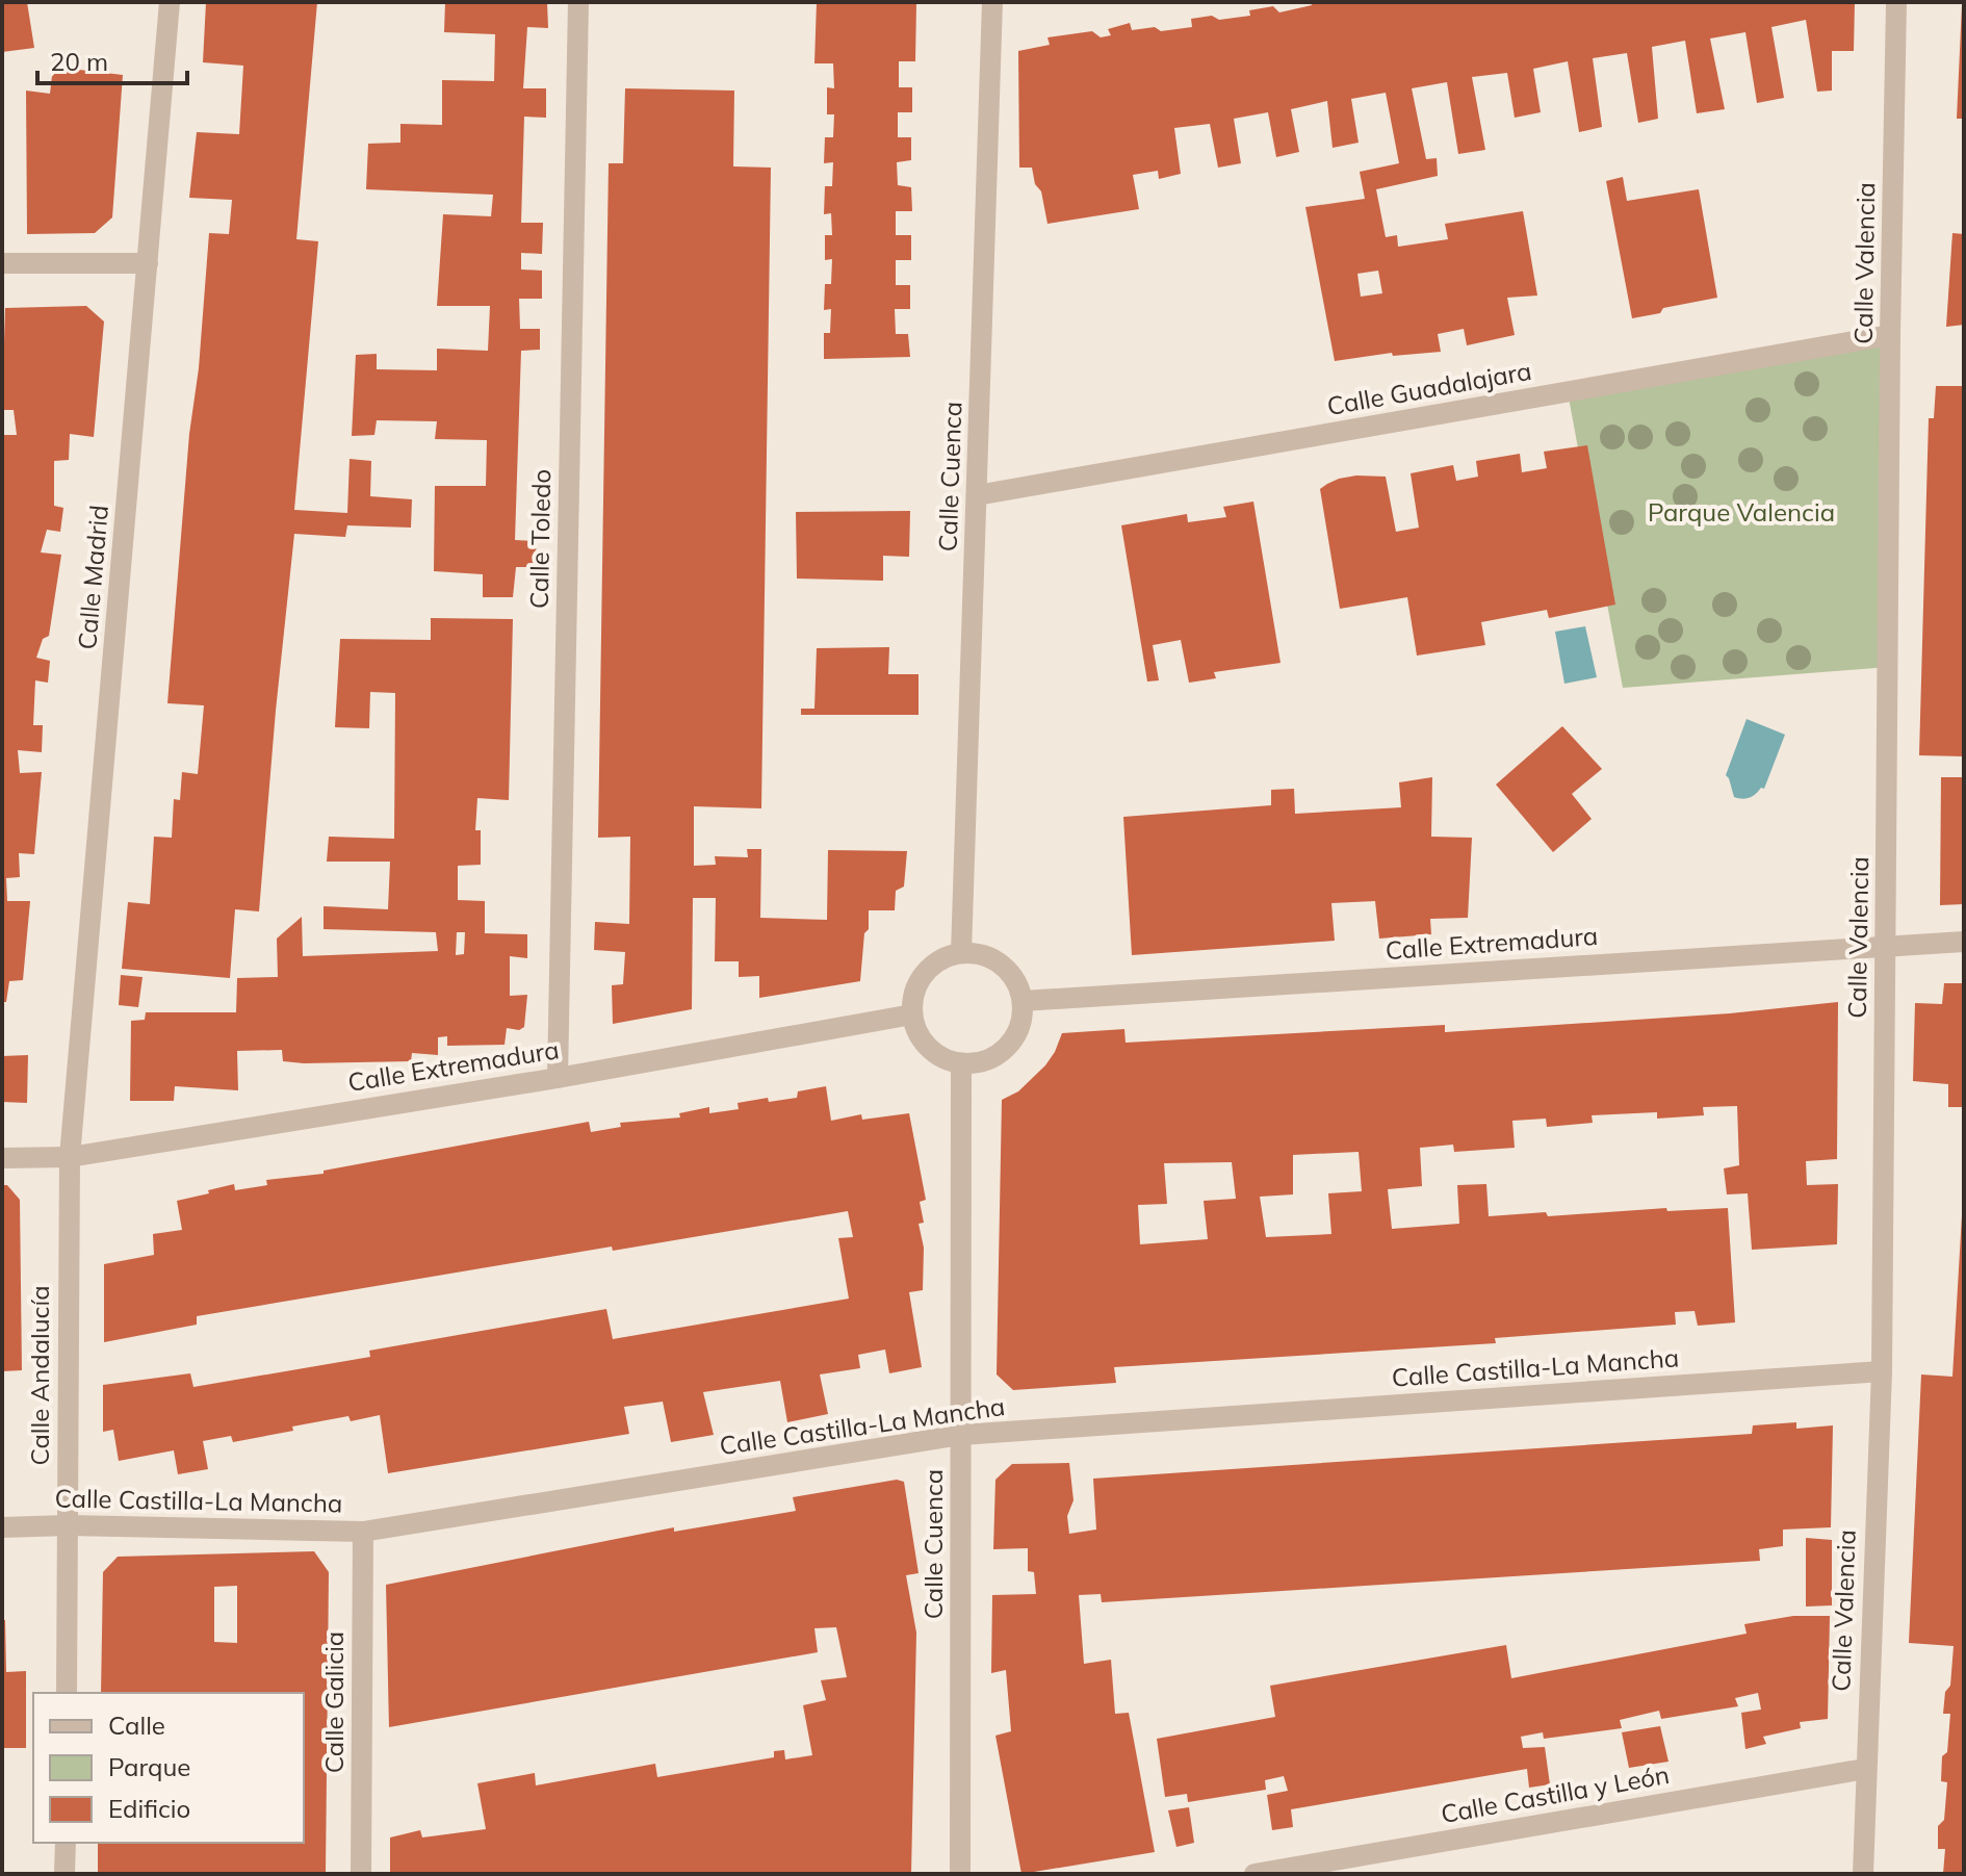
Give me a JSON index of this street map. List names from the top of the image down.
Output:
{
  "streets": {
    "street": [
      "Calle Valencia",
      "Calle Guadalajara",
      "Calle Cuenca",
      "Calle Toledo",
      "Calle Madrid",
      "Calle Extremadura",
      "Calle Castilla-La Mancha",
      "Calle Andalucía",
      "Calle Galicia",
      "Calle Castilla y León"
    ]
  },
  "crossings": [
    ["Calle Valencia", "Calle Guadalajara"],
    ["Calle Valencia", "Calle Extremadura"],
    ["Calle Valencia", "Calle Castilla-La Mancha"],
    ["Calle Valencia", "Calle Castilla y León"],
    ["Calle Guadalajara", "Calle Cuenca"],
    ["Calle Cuenca", "Calle Extremadura"],
    ["Calle Cuenca", "Calle Castilla-La Mancha"],
    ["Calle Toledo", "Calle Extremadura"],
    ["Calle Madrid", "Calle Extremadura"],
    ["Calle Madrid", "Calle Andalucía"],
    ["Calle Extremadura", "Calle Andalucía"],
    ["Calle Castilla-La Mancha", "Calle Andalucía"],
    ["Calle Castilla-La Mancha", "Calle Galicia"]
  ],
  "parks": ["Parque Valencia"],
  "legend": ["Calle", "Parque", "Edificio"],
  "scale_bar": "20 m"
}
